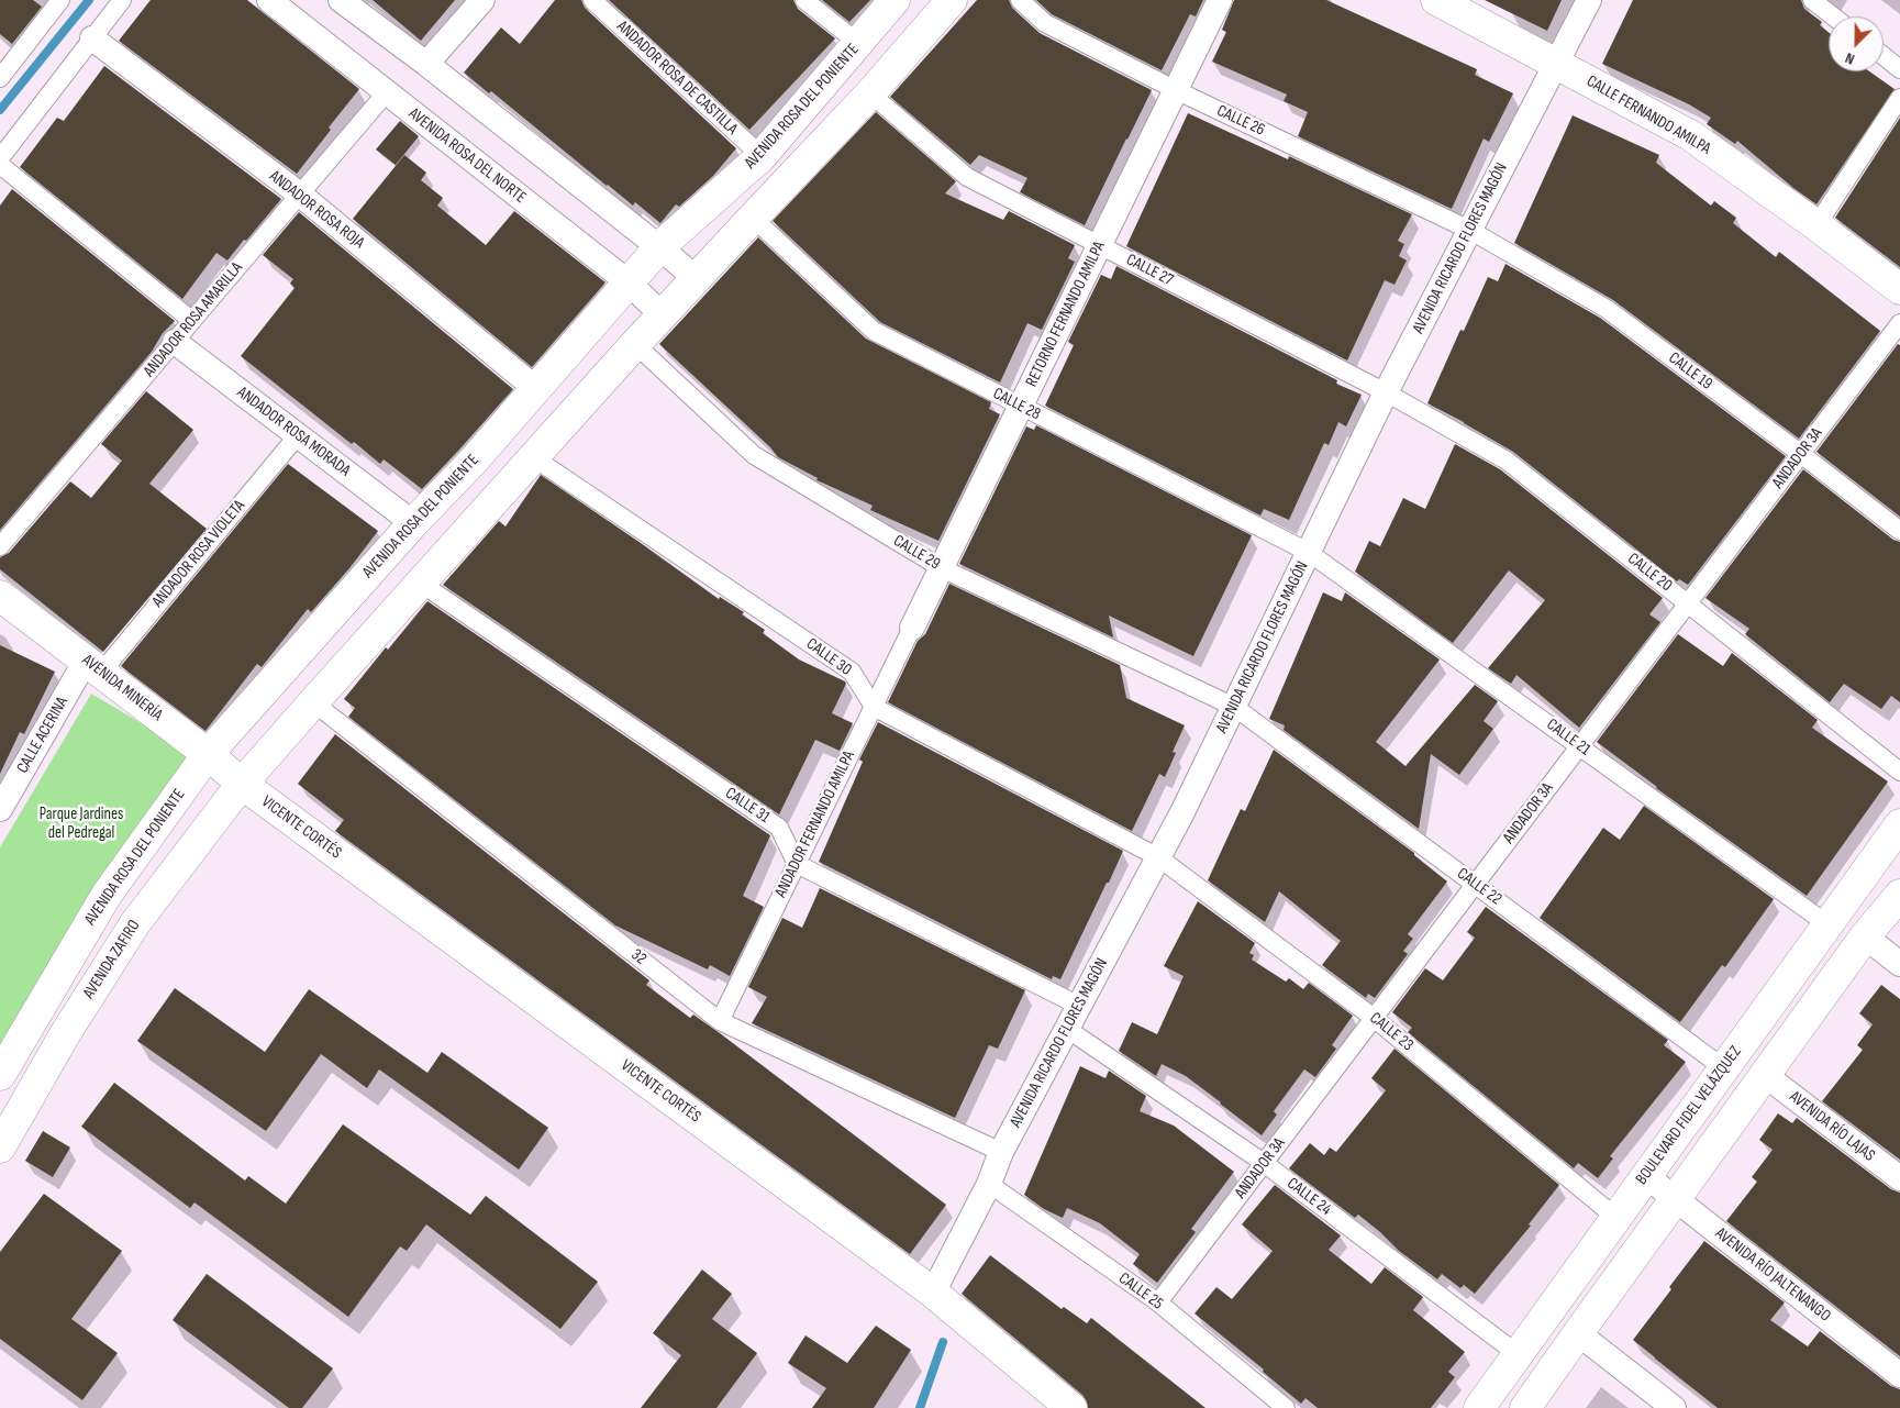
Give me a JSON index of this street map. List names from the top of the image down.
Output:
{
  "streets": {
    "street": [
      "ANDADOR ROSA DE CASTILLA",
      "AVENIDA ROSA DEL PONIENTE",
      "CALLE FERNANDO AMILPA",
      "CALLE 26",
      "AVENIDA ROSA DEL NORTE",
      "ANDADOR ROSA ROJA",
      "AVENIDA RICARDO FLORES MAGÓN",
      "CALLE 27",
      "RETORNO FERNANDO AMILPA",
      "ANDADOR ROSA AMARILLA",
      "CALLE 19",
      "CALLE 28",
      "ANDADOR ROSA MORADA",
      "ANDADOR 3A",
      "CALLE 29",
      "ANDADOR ROSA VIOLETA",
      "CALLE 20",
      "CALLE 30",
      "AVENIDA MINERÍA",
      "CALLE ACERINA",
      "CALLE 21",
      "CALLE 31",
      "ANDADOR FERNANDO AMILPA",
      "VICENTE CORTÉS",
      "CALLE 22",
      "32",
      "AVENIDA ZAFIRO",
      "CALLE 23",
      "BOULEVARD FIDEL VELÁZQUEZ",
      "AVENIDA RÍO LAJAS",
      "CALLE 24",
      "AVENIDA RÍO JALTENANGO",
      "CALLE 25"
    ]
  },
  "crossings": [
    ["ANDADOR ROSA DE CASTILLA", "AVENIDA ROSA DEL PONIENTE"],
    ["AVENIDA ROSA DEL PONIENTE", "AVENIDA ROSA DEL NORTE"],
    ["AVENIDA ROSA DEL PONIENTE", "ANDADOR ROSA ROJA"],
    ["AVENIDA ROSA DEL PONIENTE", "ANDADOR ROSA MORADA"],
    ["AVENIDA ROSA DEL PONIENTE", "AVENIDA MINERÍA"],
    ["CALLE FERNANDO AMILPA", "AVENIDA RICARDO FLORES MAGÓN"],
    ["CALLE 26", "AVENIDA RICARDO FLORES MAGÓN"],
    ["CALLE 26", "RETORNO FERNANDO AMILPA"],
    ["CALLE 26", "CALLE 19"],
    ["AVENIDA ROSA DEL NORTE", "ANDADOR ROSA AMARILLA"],
    ["ANDADOR ROSA ROJA", "ANDADOR ROSA AMARILLA"],
    ["AVENIDA RICARDO FLORES MAGÓN", "CALLE 27"],
    ["AVENIDA RICARDO FLORES MAGÓN", "CALLE 19"],
    ["AVENIDA RICARDO FLORES MAGÓN", "CALLE 28"],
    ["AVENIDA RICARDO FLORES MAGÓN", "CALLE 29"],
    ["AVENIDA RICARDO FLORES MAGÓN", "CALLE 20"],
    ["AVENIDA RICARDO FLORES MAGÓN", "CALLE 21"],
    ["AVENIDA RICARDO FLORES MAGÓN", "VICENTE CORTÉS"],
    ["AVENIDA RICARDO FLORES MAGÓN", "CALLE 22"],
    ["AVENIDA RICARDO FLORES MAGÓN", "32"],
    ["AVENIDA RICARDO FLORES MAGÓN", "CALLE 23"],
    ["AVENIDA RICARDO FLORES MAGÓN", "CALLE 24"],
    ["AVENIDA RICARDO FLORES MAGÓN", "CALLE 25"],
    ["CALLE 27", "RETORNO FERNANDO AMILPA"],
    ["CALLE 27", "CALLE 20"],
    ["RETORNO FERNANDO AMILPA", "CALLE 28"],
    ["RETORNO FERNANDO AMILPA", "CALLE 29"],
    ["RETORNO FERNANDO AMILPA", "ANDADOR FERNANDO AMILPA"],
    ["ANDADOR ROSA AMARILLA", "ANDADOR ROSA MORADA"],
    ["CALLE 19", "ANDADOR 3A"],
    ["CALLE 28", "CALLE 21"],
    ["ANDADOR ROSA MORADA", "ANDADOR ROSA VIOLETA"],
    ["ANDADOR 3A", "CALLE 20"],
    ["ANDADOR 3A", "CALLE 21"],
    ["ANDADOR 3A", "CALLE 22"],
    ["ANDADOR 3A", "CALLE 23"],
    ["ANDADOR 3A", "CALLE 24"],
    ["ANDADOR 3A", "CALLE 25"],
    ["CALLE 29", "CALLE 22"],
    ["ANDADOR ROSA VIOLETA", "AVENIDA MINERÍA"],
    ["ANDADOR ROSA VIOLETA", "CALLE ACERINA"],
    ["CALLE 30", "ANDADOR FERNANDO AMILPA"],
    ["AVENIDA MINERÍA", "CALLE ACERINA"],
    ["AVENIDA MINERÍA", "VICENTE CORTÉS"],
    ["AVENIDA MINERÍA", "AVENIDA ZAFIRO"],
    ["CALLE 21", "BOULEVARD FIDEL VELÁZQUEZ"],
    ["CALLE 31", "ANDADOR FERNANDO AMILPA"],
    ["ANDADOR FERNANDO AMILPA", "32"],
    ["VICENTE CORTÉS", "AVENIDA ZAFIRO"],
    ["CALLE 22", "BOULEVARD FIDEL VELÁZQUEZ"],
    ["CALLE 23", "BOULEVARD FIDEL VELÁZQUEZ"],
    ["BOULEVARD FIDEL VELÁZQUEZ", "CALLE 24"],
    ["BOULEVARD FIDEL VELÁZQUEZ", "AVENIDA RÍO JALTENANGO"]
  ],
  "parks": ["Parque Jardines del Pedregal"],
  "north": "bottom left"
}
